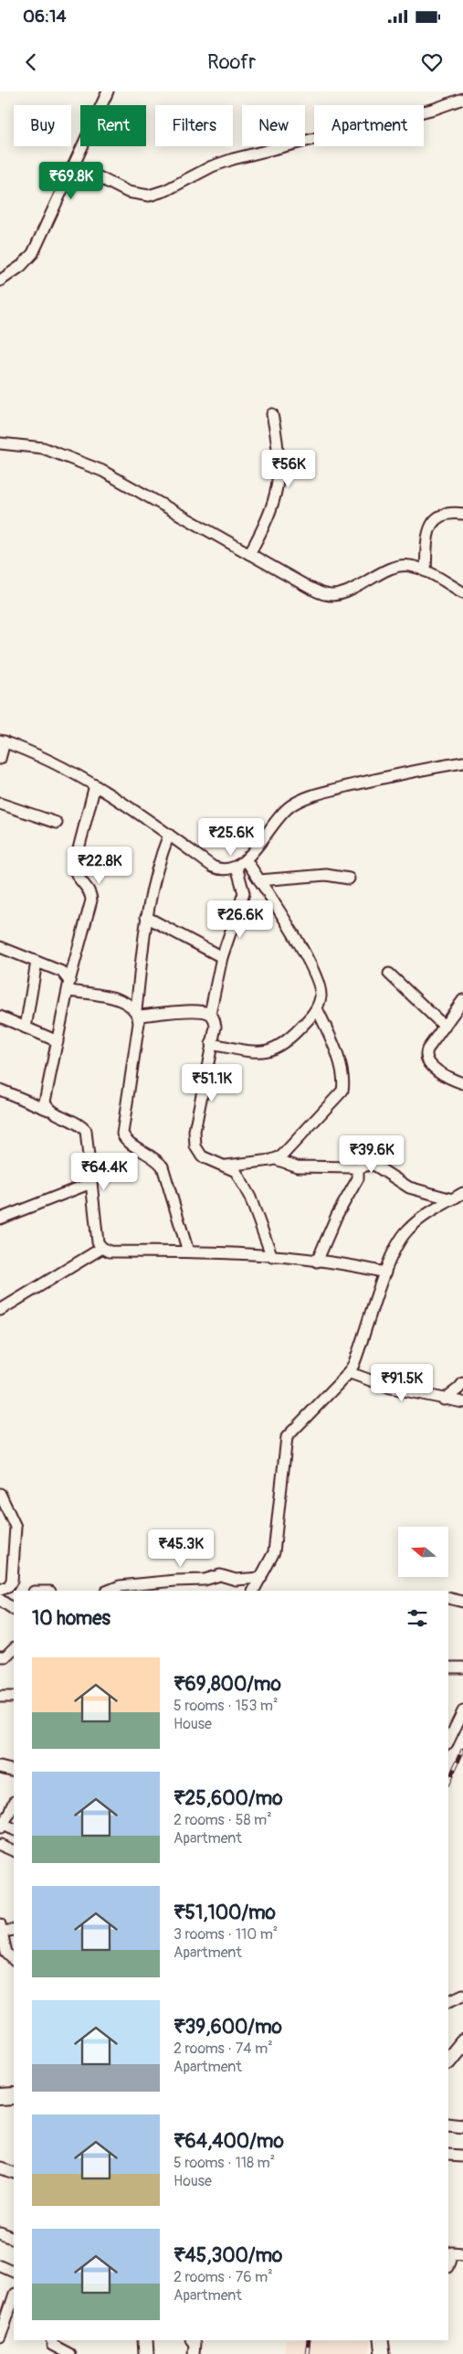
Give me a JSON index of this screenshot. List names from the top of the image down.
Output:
{
  "north": "left",
  "page": {
    "status": "06:14",
    "header": "Roofr",
    "chip": [
      "Buy",
      "Rent",
      "Filters",
      "New",
      "Apartment"
    ],
    "price": [
      "₹69.8K",
      "₹56K",
      "₹25.6K",
      "₹22.8K",
      "₹26.6K",
      "₹51.1K",
      "₹39.6K",
      "₹64.4K",
      "₹91.5K",
      "₹45.3K"
    ],
    "heading": "10 homes",
    "list": [
      {
        "name": "₹69,800/mo",
        "note": "5 rooms · 153 m² · House"
      },
      {
        "name": "₹25,600/mo",
        "note": "2 rooms · 58 m² · Apartment"
      },
      {
        "name": "₹51,100/mo",
        "note": "3 rooms · 110 m² · Apartment"
      },
      {
        "name": "₹39,600/mo",
        "note": "2 rooms · 74 m² · Apartment"
      },
      {
        "name": "₹64,400/mo",
        "note": "5 rooms · 118 m² · House"
      },
      {
        "name": "₹45,300/mo",
        "note": "2 rooms · 76 m² · Apartment"
      }
    ]
  }
}
